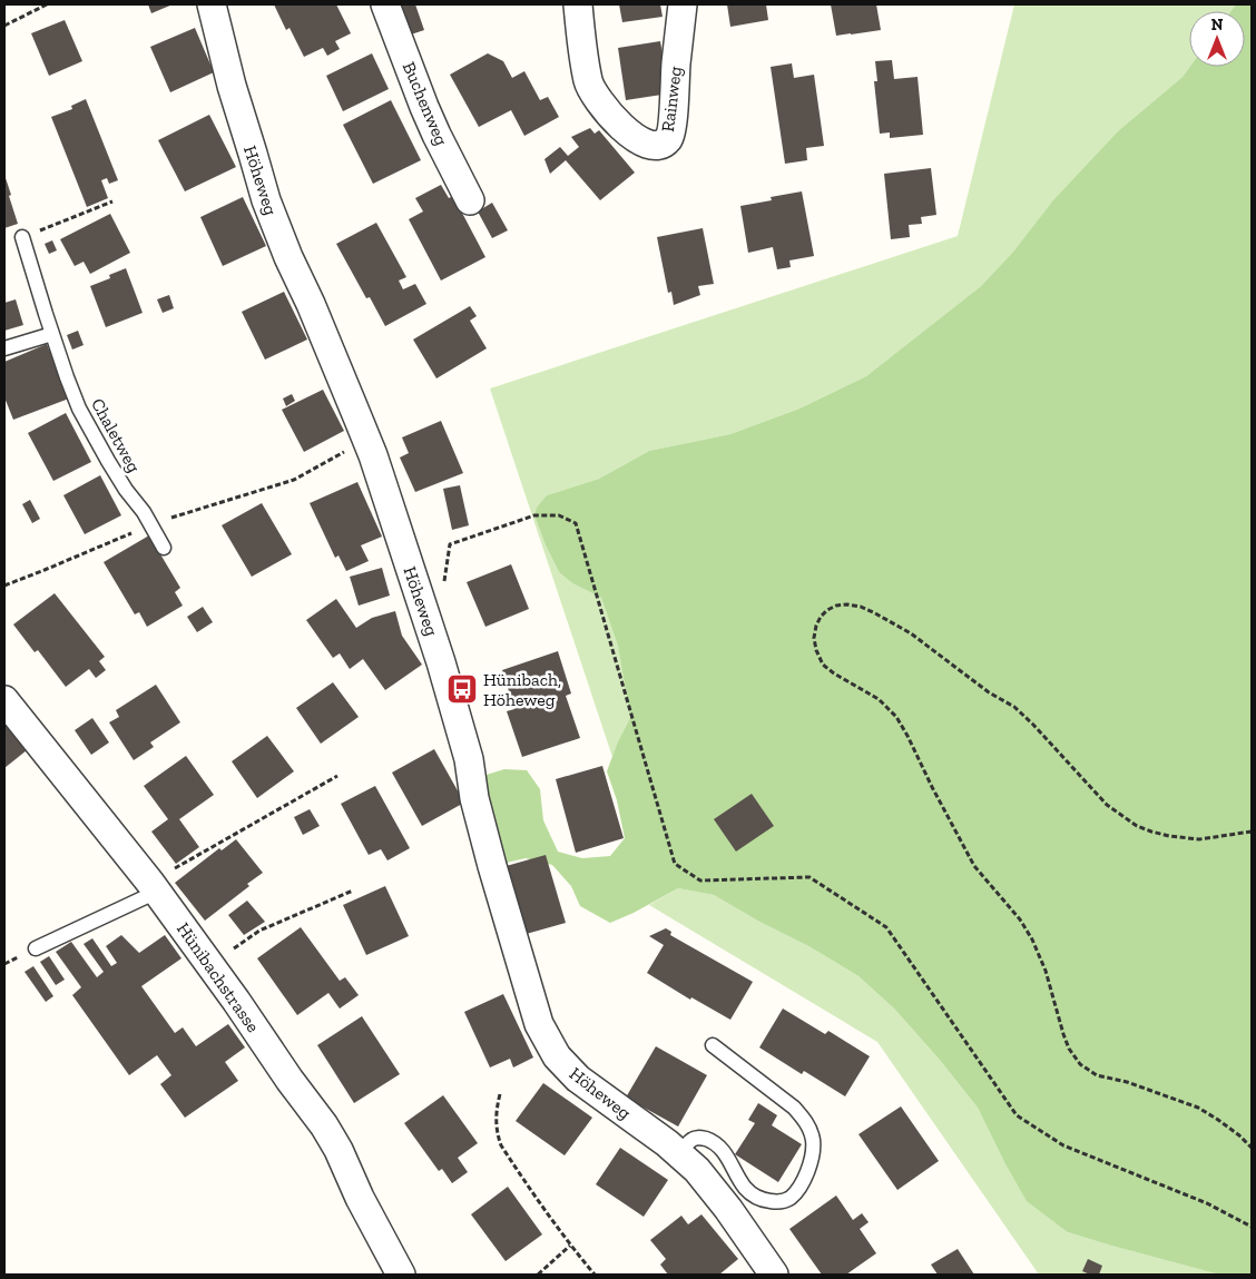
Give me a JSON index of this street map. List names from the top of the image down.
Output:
{
  "streets": {
    "street": [
      "Rainweg",
      "Buchenweg",
      "Höheweg",
      "Hünibachstrasse"
    ],
    "lane": ["Chaletweg"]
  },
  "places": {
    "bus stop": ["Hünibach, Höheweg"]
  },
  "north": "top"
}
